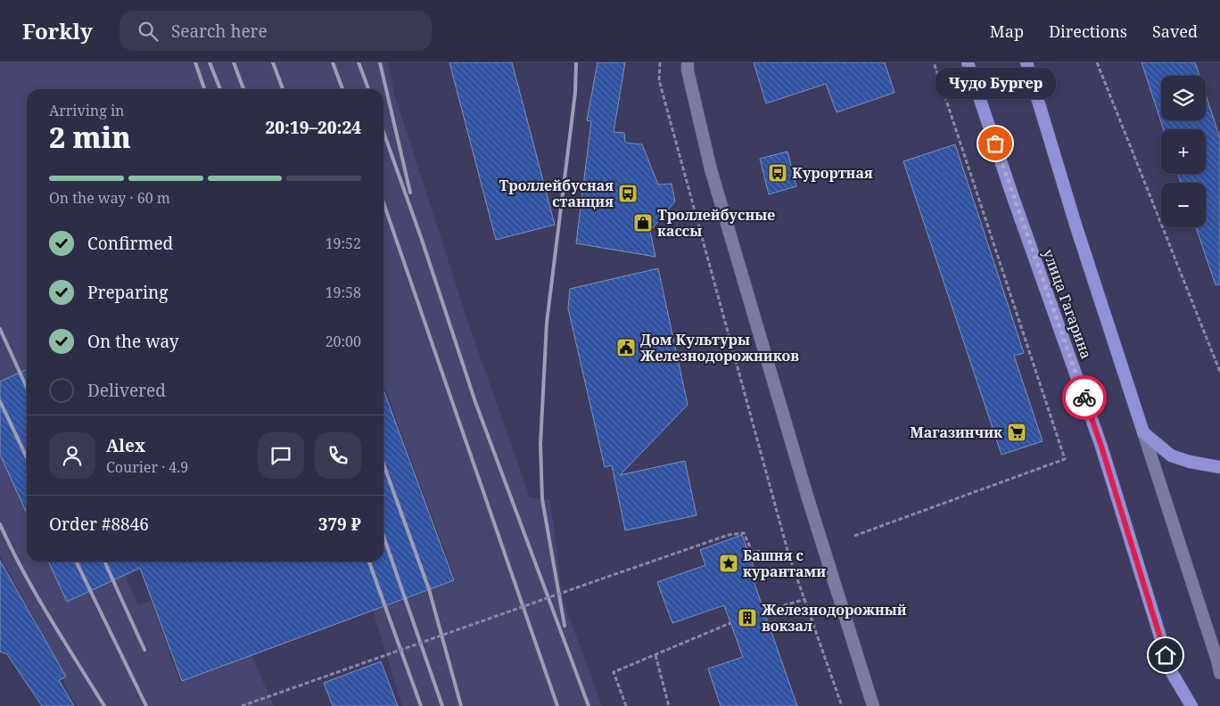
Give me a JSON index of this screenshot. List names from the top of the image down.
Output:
{
  "streets": {
    "main road": ["улица Гагарина"]
  },
  "places": {
    "other": ["Чудо Бургер"],
    "bus stop": ["Курортная", "Троллейбусная станция"],
    "shop": ["Троллейбусные кассы"],
    "public building": ["Дом Культуры Железнодорожников"],
    "supermarket": ["Магазинчик"],
    "place": ["Башня с курантами"],
    "building": ["Железнодорожный вокзал"]
  },
  "page": {
    "header": "Forkly",
    "search": "Search here",
    "nav": ["Map", "Directions", "Saved"],
    "bubble": "Чудо Бургер",
    "map_buttons": ["+", "−"],
    "heading": ["2 min", "Arriving in", "20:19–20:24"],
    "panel": [
      "Alex",
      "Courier · 4.9",
      "Order #8846",
      "379 ₽"
    ],
    "bar": "On the way · 60 m",
    "list": [
      ["Confirmed", "19:52"],
      ["Preparing", "19:58"],
      ["On the way", "20:00"],
      "Delivered"
    ]
  }
}
